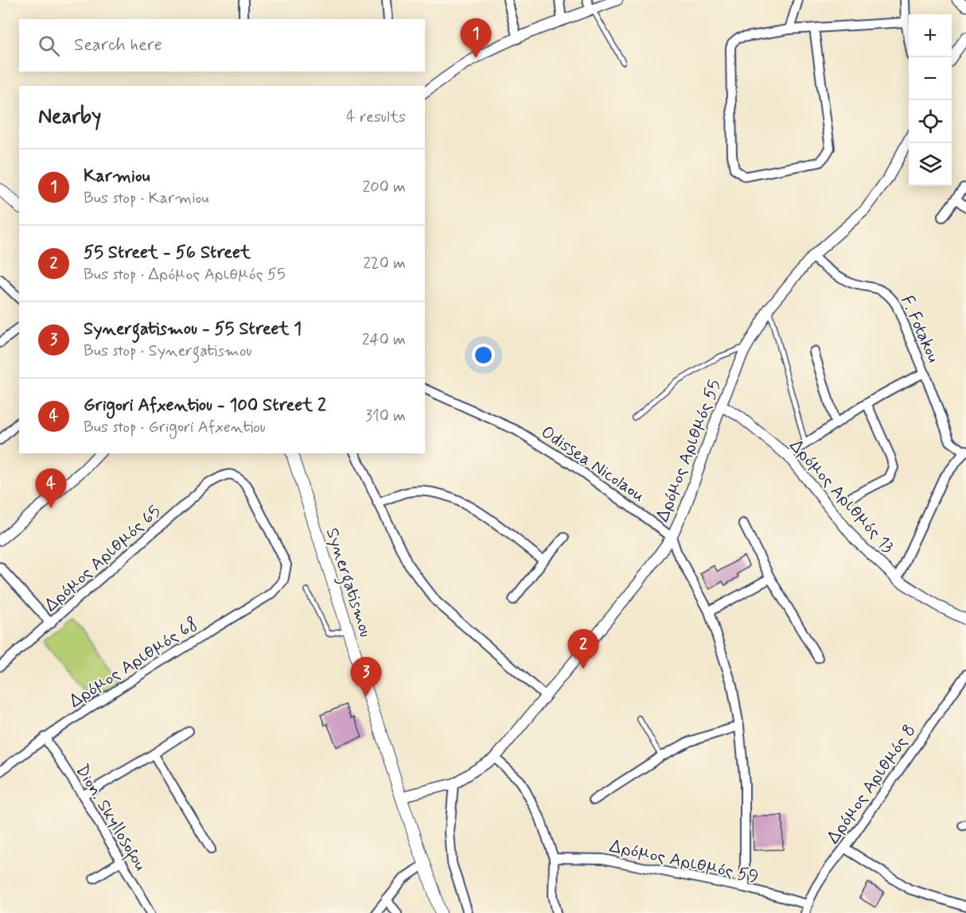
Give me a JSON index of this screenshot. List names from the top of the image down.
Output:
{
  "streets": {
    "main road": ["Synergatismou"],
    "street": [
      "F. Fotakou",
      "Δρόμος Αριθμός 55",
      "Odissea Nicolaou",
      "Δρόμος Αριθμός 13",
      "Δρόμος Αριθμός 65",
      "Δρόμος Αριθμός 68",
      "Δρόμος Αριθμός 8",
      "Dion. Skyllosofou",
      "Δρόμος Αριθμός 59"
    ]
  },
  "crossings": [
    ["F. Fotakou", "Δρόμος Αριθμός 55"],
    ["Δρόμος Αριθμός 55", "Odissea Nicolaou"],
    ["Δρόμος Αριθμός 55", "Δρόμος Αριθμός 13"],
    ["Δρόμος Αριθμός 55", "Synergatismou"],
    ["Δρόμος Αριθμός 65", "Δρόμος Αριθμός 68"],
    ["Δρόμος Αριθμός 68", "Dion. Skyllosofou"],
    ["Δρόμος Αριθμός 8", "Δρόμος Αριθμός 59"]
  ],
  "page": {
    "map_buttons": ["+", "−"],
    "pins": [
      "1",
      "4",
      "2",
      "3"
    ],
    "search": "Search here",
    "heading": ["Nearby", "4 results"],
    "list": [
      {
        "mark": "1",
        "name": "Karmiou",
        "note": "Bus stop · Karmiou",
        "value": "200 m"
      },
      {
        "mark": "2",
        "name": "55 Street - 56 Street",
        "note": "Bus stop · Δρόμος Αριθμός 55",
        "value": "220 m"
      },
      {
        "mark": "3",
        "name": "Synergatismou - 55 Street 1",
        "note": "Bus stop · Synergatismou",
        "value": "240 m"
      },
      {
        "mark": "4",
        "name": "Grigori Afxentiou - 100 Street 2",
        "note": "Bus stop · Grigori Afxentiou",
        "value": "310 m"
      }
    ]
  }
}
